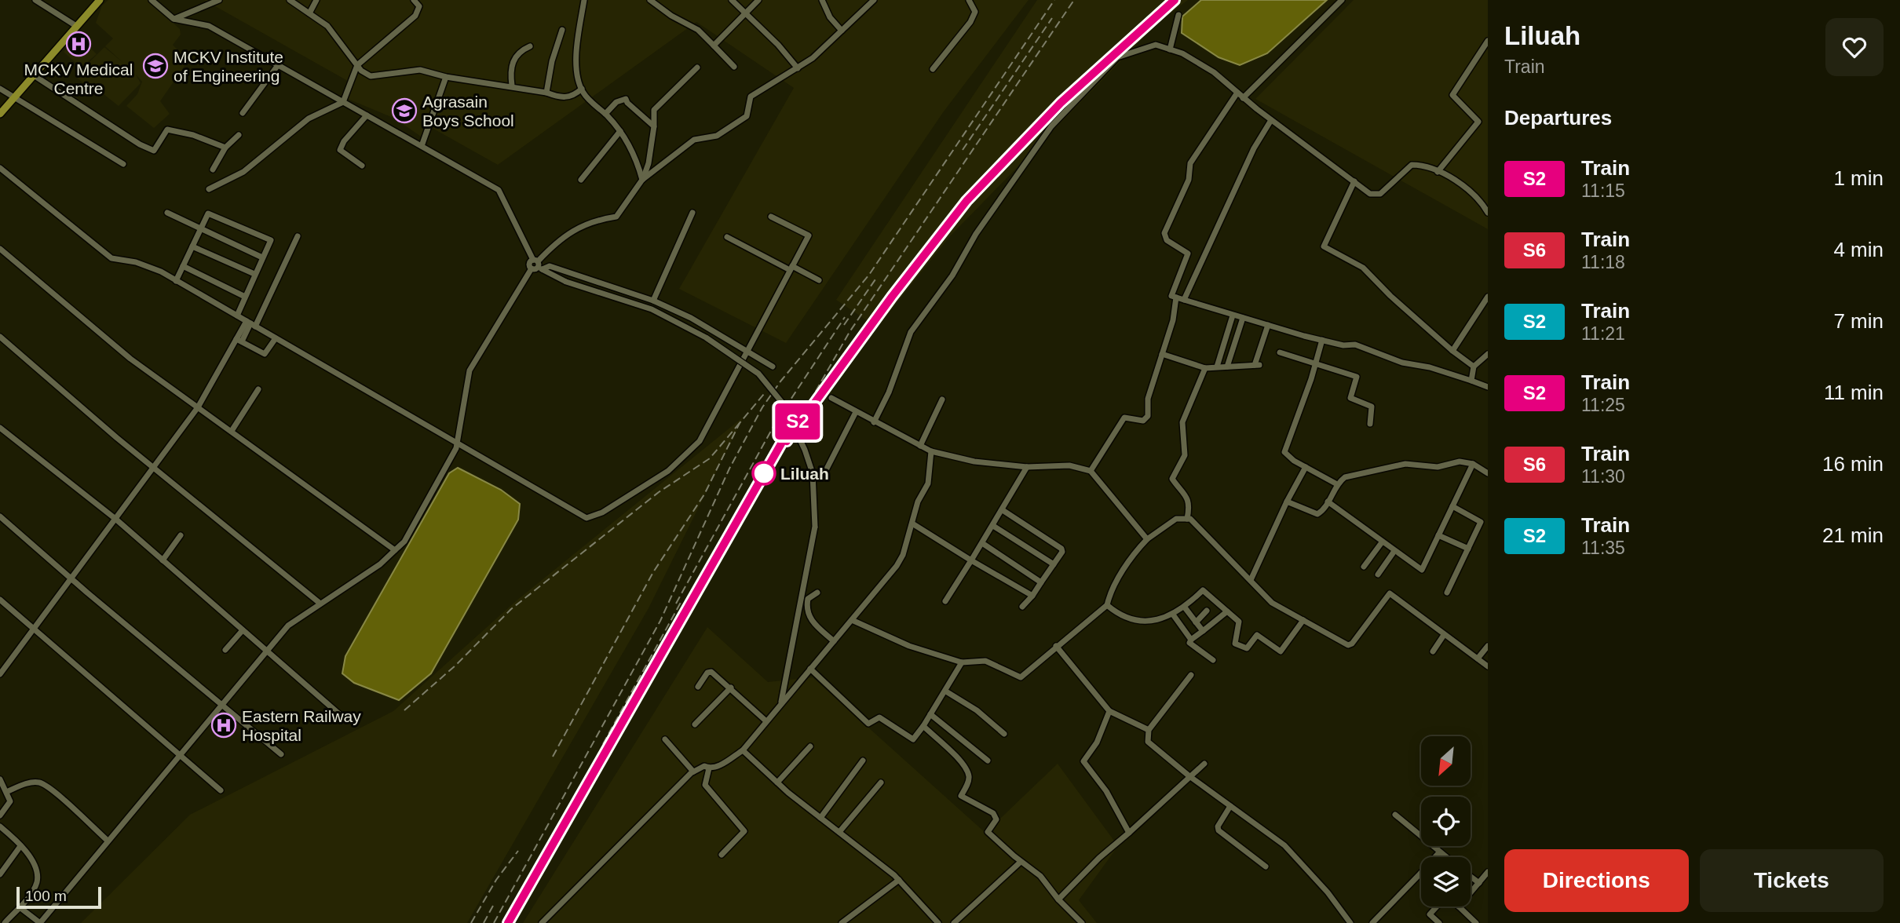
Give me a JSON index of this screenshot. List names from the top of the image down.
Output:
{
  "places": {
    "hospital": ["MCKV Medical Centre", "Eastern Railway Hospital"],
    "school or university": ["MCKV Institute of Engineering", "Agrasain Boys School"],
    "other": ["Liluah"]
  },
  "scale_bar": "100 m",
  "north": "bottom left",
  "page": {
    "on_map": "S2",
    "heading": [
      ["Liluah", "Train"],
      "Departures"
    ],
    "list": [
      {
        "mark": "S2",
        "name": "Train",
        "note": "11:15",
        "value": "1 min"
      },
      {
        "mark": "S6",
        "name": "Train",
        "note": "11:18",
        "value": "4 min"
      },
      {
        "mark": "S2",
        "name": "Train",
        "note": "11:21",
        "value": "7 min"
      },
      {
        "mark": "S2",
        "name": "Train",
        "note": "11:25",
        "value": "11 min"
      },
      {
        "mark": "S6",
        "name": "Train",
        "note": "11:30",
        "value": "16 min"
      },
      {
        "mark": "S2",
        "name": "Train",
        "note": "11:35",
        "value": "21 min"
      }
    ],
    "buttons": ["Directions", "Tickets"],
    "scale": "100 m"
  }
}
